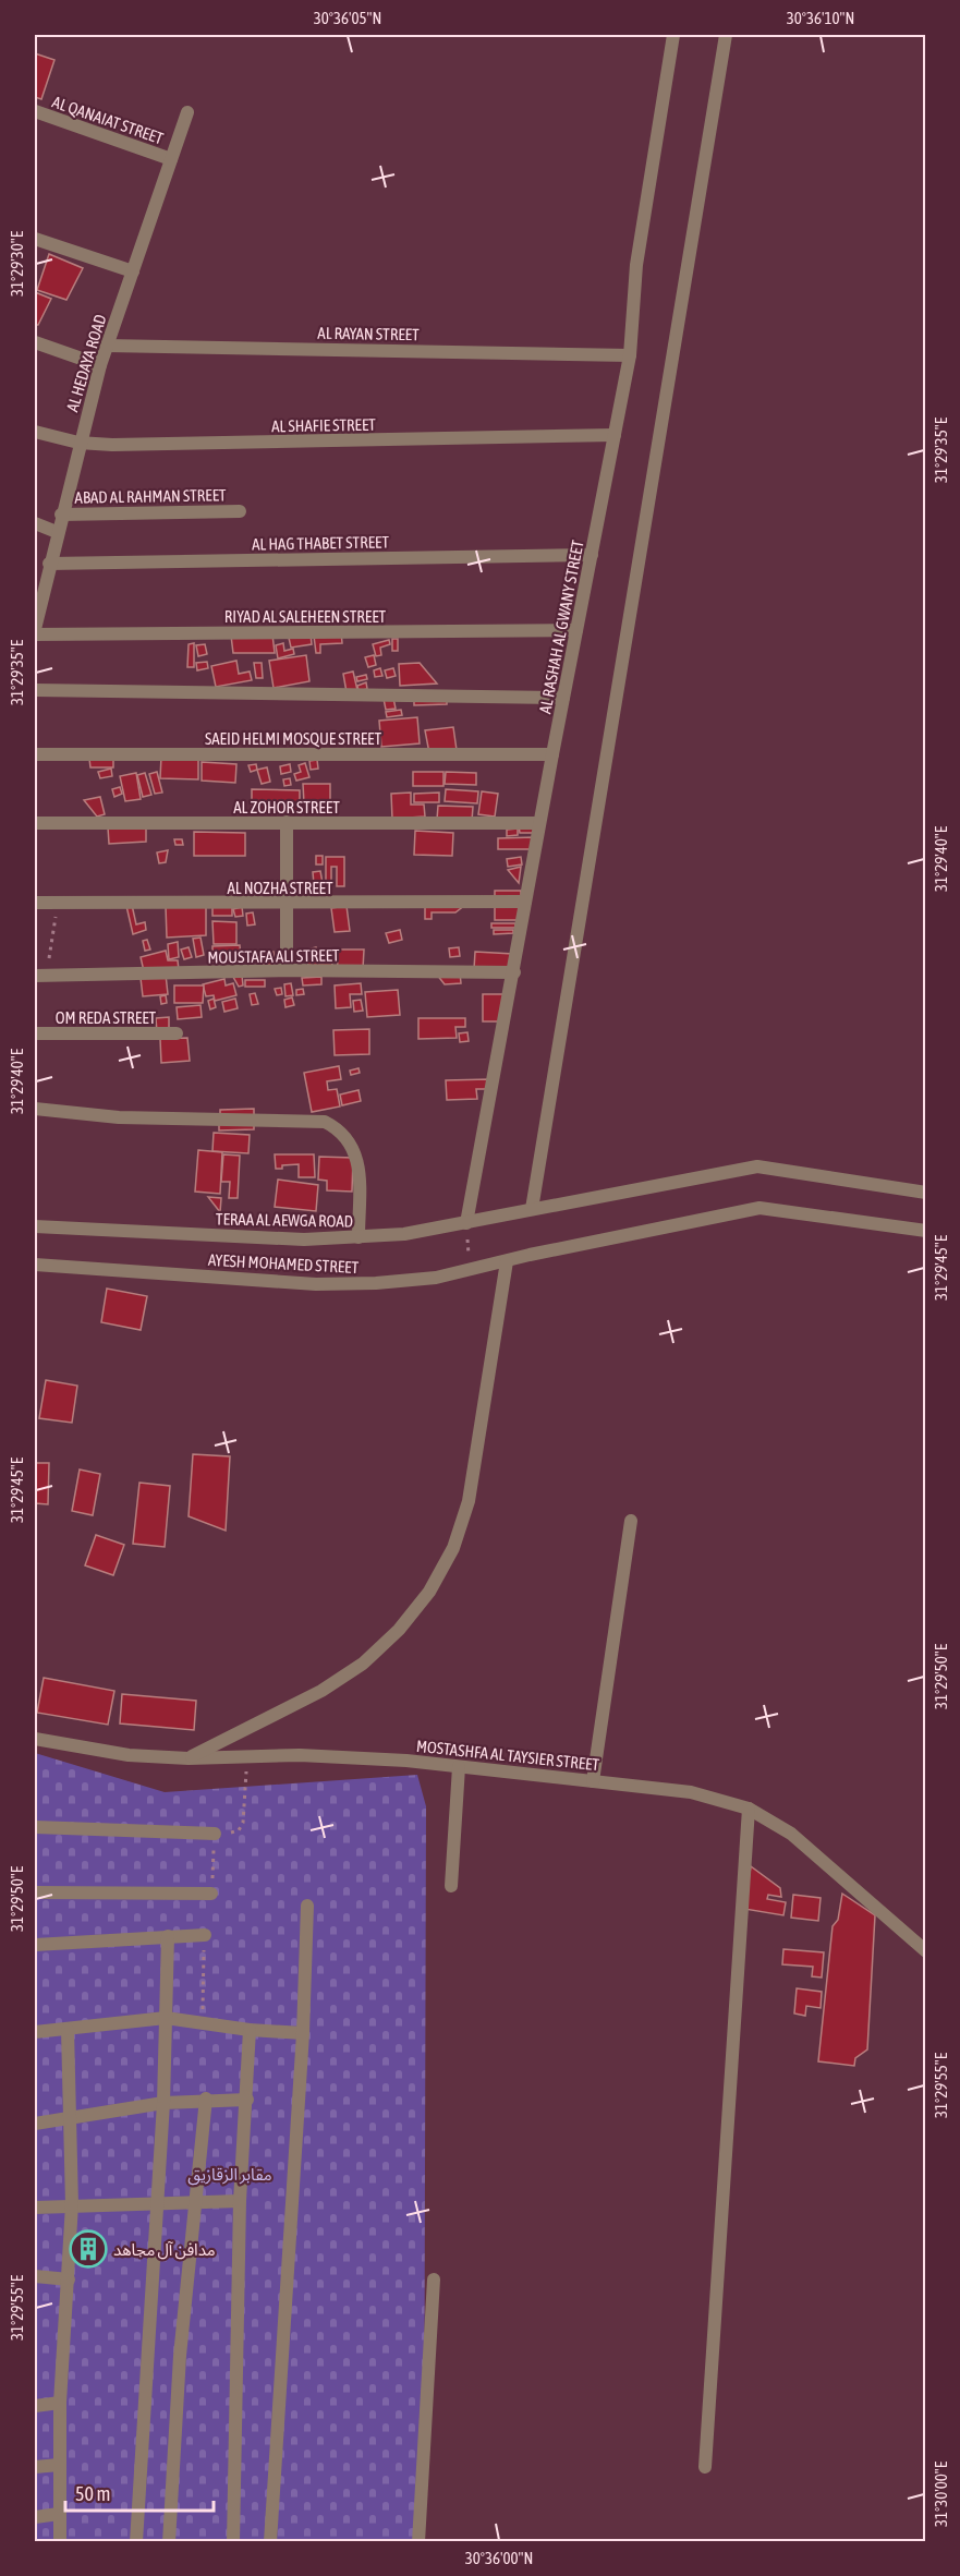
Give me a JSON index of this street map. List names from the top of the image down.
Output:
{
  "streets": {
    "street": [
      "AL QANAIAT STREET",
      "AL RAYAN STREET",
      "AL HEDAYA ROAD",
      "AL SHAFIE STREET",
      "ABAD AL RAHMAN STREET",
      "AL HAG THABET STREET",
      "RIYAD AL SALEHEEN STREET",
      "AL RASHAH AL GWANY STREET",
      "SAEID HELMI MOSQUE STREET",
      "AL ZOHOR STREET",
      "AL NOZHA STREET",
      "MOUSTAFA ALI STREET",
      "OM REDA STREET",
      "TERAA AL AEWGA ROAD",
      "AYESH MOHAMED STREET",
      "MOSTASHFA AL TAYSIER STREET"
    ]
  },
  "crossings": [
    ["AL QANAIAT STREET", "AL HEDAYA ROAD"],
    ["AL RAYAN STREET", "AL HEDAYA ROAD"],
    ["AL RAYAN STREET", "AL RASHAH AL GWANY STREET"],
    ["AL HEDAYA ROAD", "AL SHAFIE STREET"],
    ["AL HEDAYA ROAD", "ABAD AL RAHMAN STREET"],
    ["AL HEDAYA ROAD", "AL HAG THABET STREET"],
    ["AL SHAFIE STREET", "AL RASHAH AL GWANY STREET"],
    ["AL HAG THABET STREET", "AL RASHAH AL GWANY STREET"],
    ["RIYAD AL SALEHEEN STREET", "AL RASHAH AL GWANY STREET"],
    ["AL RASHAH AL GWANY STREET", "SAEID HELMI MOSQUE STREET"],
    ["AL RASHAH AL GWANY STREET", "AL ZOHOR STREET"],
    ["AL RASHAH AL GWANY STREET", "AL NOZHA STREET"],
    ["AL RASHAH AL GWANY STREET", "MOUSTAFA ALI STREET"],
    ["AL RASHAH AL GWANY STREET", "TERAA AL AEWGA ROAD"]
  ],
  "parks": ["مقابر الزقازيق"],
  "places": {
    "building": ["مدافن آل مجاهد"]
  },
  "scale_bar": "50 m",
  "coordinates": [
    "30°36'05\"N",
    "30°36'10\"N",
    "31°29'30\"E",
    "31°29'35\"E",
    "31°29'40\"E",
    "31°29'45\"E",
    "31°29'50\"E",
    "31°29'55\"E",
    "31°30'00\"E",
    "30°36'00\"N"
  ]
}
